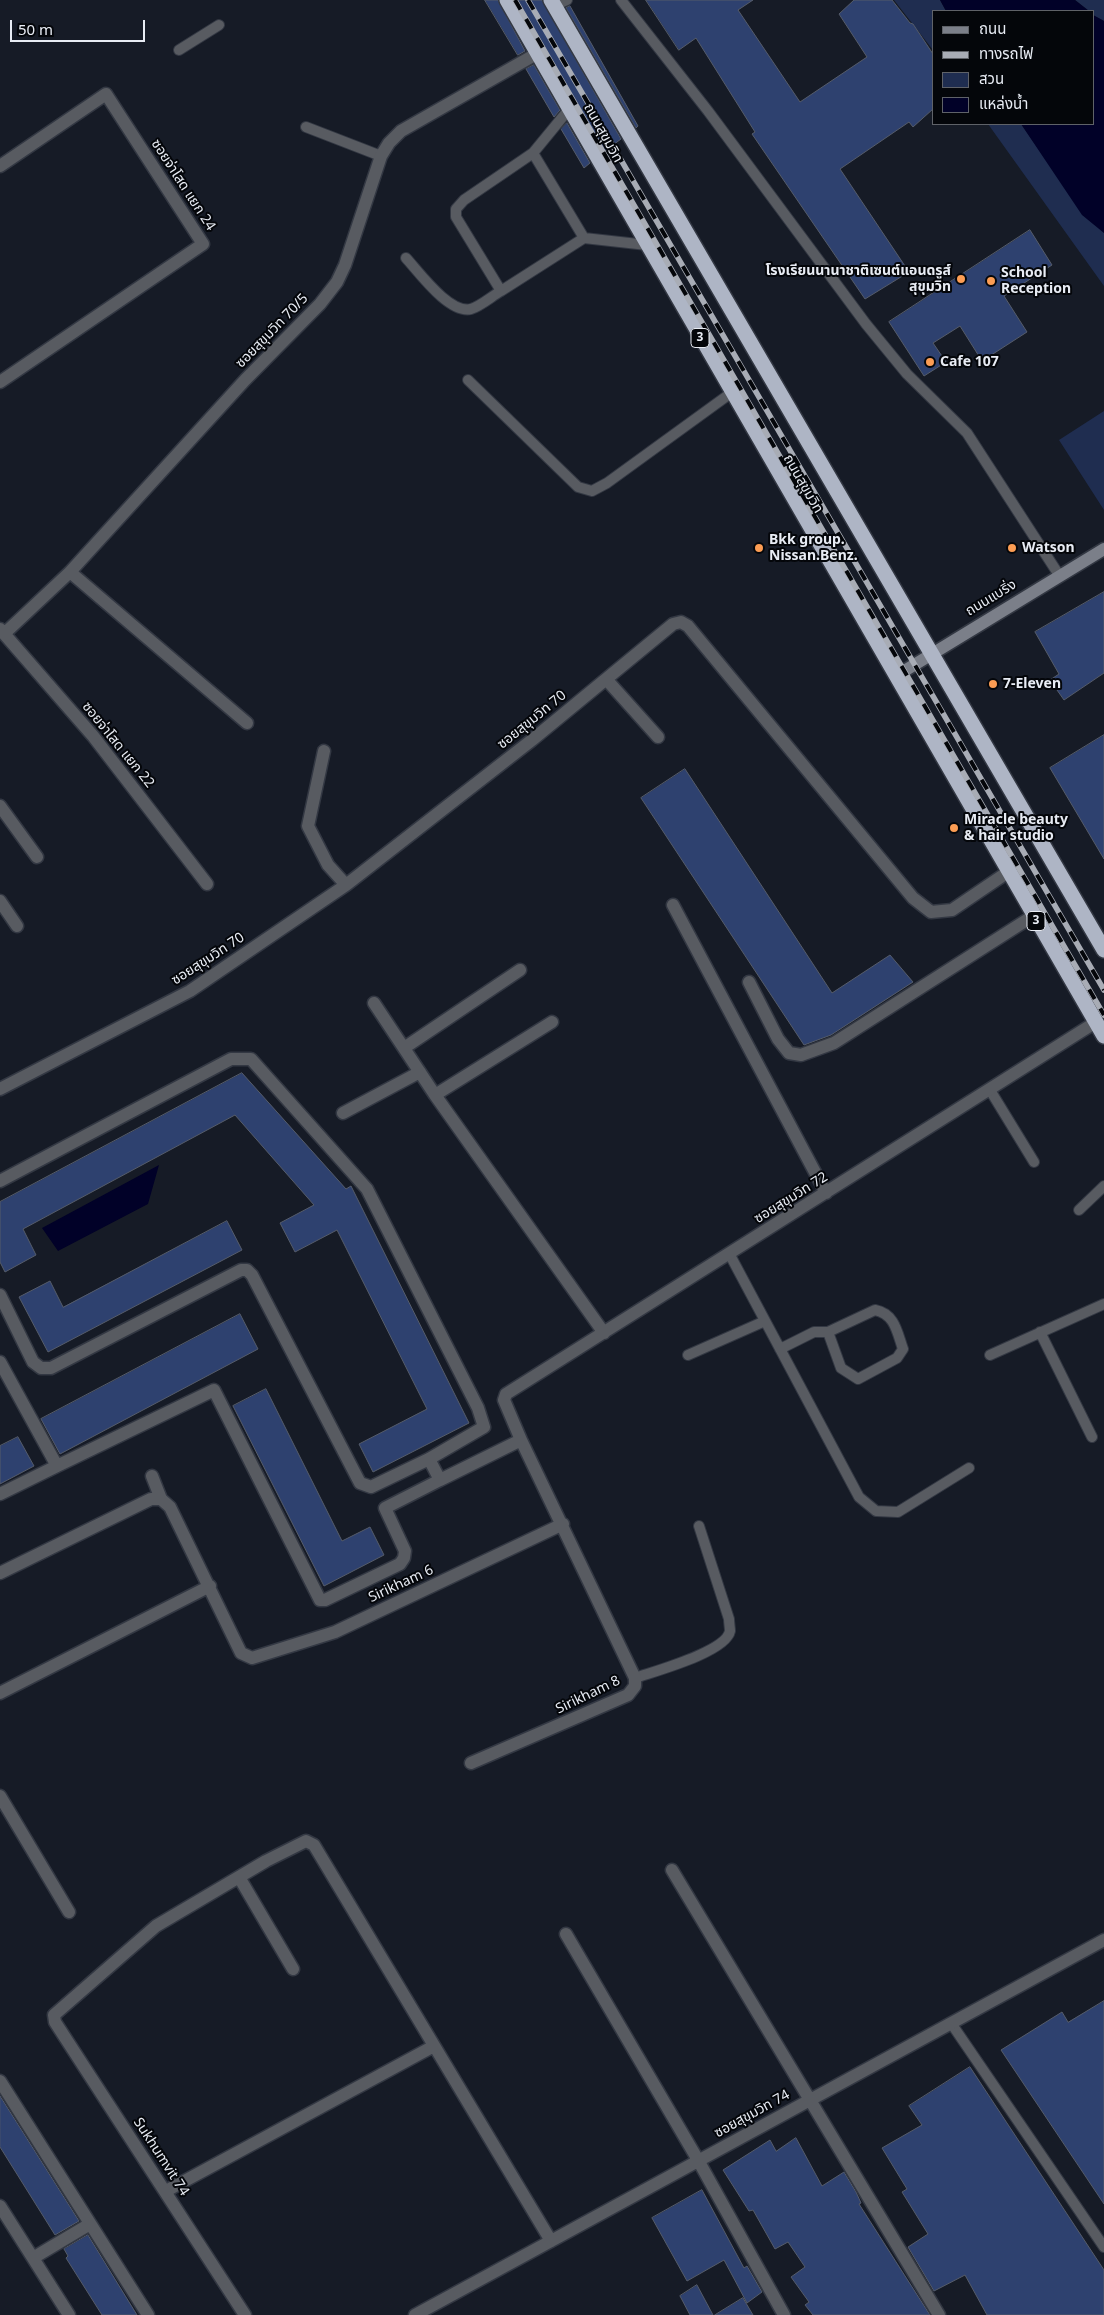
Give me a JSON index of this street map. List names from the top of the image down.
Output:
{
  "streets": {
    "highway": ["ถนนสุขุมวิท", "3"],
    "main road": ["ถนนแบริ่ง"],
    "street": [
      "ซอยจ่าโสด แยก 24",
      "ซอยสุขุมวิท 70/5",
      "ซอยสุขุมวิท 70",
      "ซอยจ่าโสด แยก 22",
      "ซอยสุขุมวิท 72",
      "Sirikham 6",
      "Sirikham 8",
      "ซอยสุขุมวิท 74",
      "Sukhumvit 74"
    ]
  },
  "crossings": [
    ["ถนนสุขุมวิท", "ซอยสุขุมวิท 70/5"],
    ["ถนนสุขุมวิท", "ถนนแบริ่ง"],
    ["ถนนสุขุมวิท", "ซอยสุขุมวิท 70"],
    ["ถนนสุขุมวิท", "ซอยสุขุมวิท 72"],
    ["ซอยสุขุมวิท 70/5", "ซอยจ่าโสด แยก 22"],
    ["ซอยสุขุมวิท 72", "Sirikham 8"],
    ["Sirikham 6", "Sirikham 8"]
  ],
  "places": [
    "โรงเรียนนานาชาติเซนต์แอนดรูส์ สุขุมวิท",
    "School Reception",
    "Cafe 107",
    "Bkk group. Nissan.Benz.",
    "Watson",
    "7-Eleven",
    "Miracle beauty & hair studio"
  ],
  "legend": [
    "ถนน",
    "ทางรถไฟ",
    "สวน",
    "แหล่งน้ำ"
  ],
  "scale_bar": "50 m"
}
